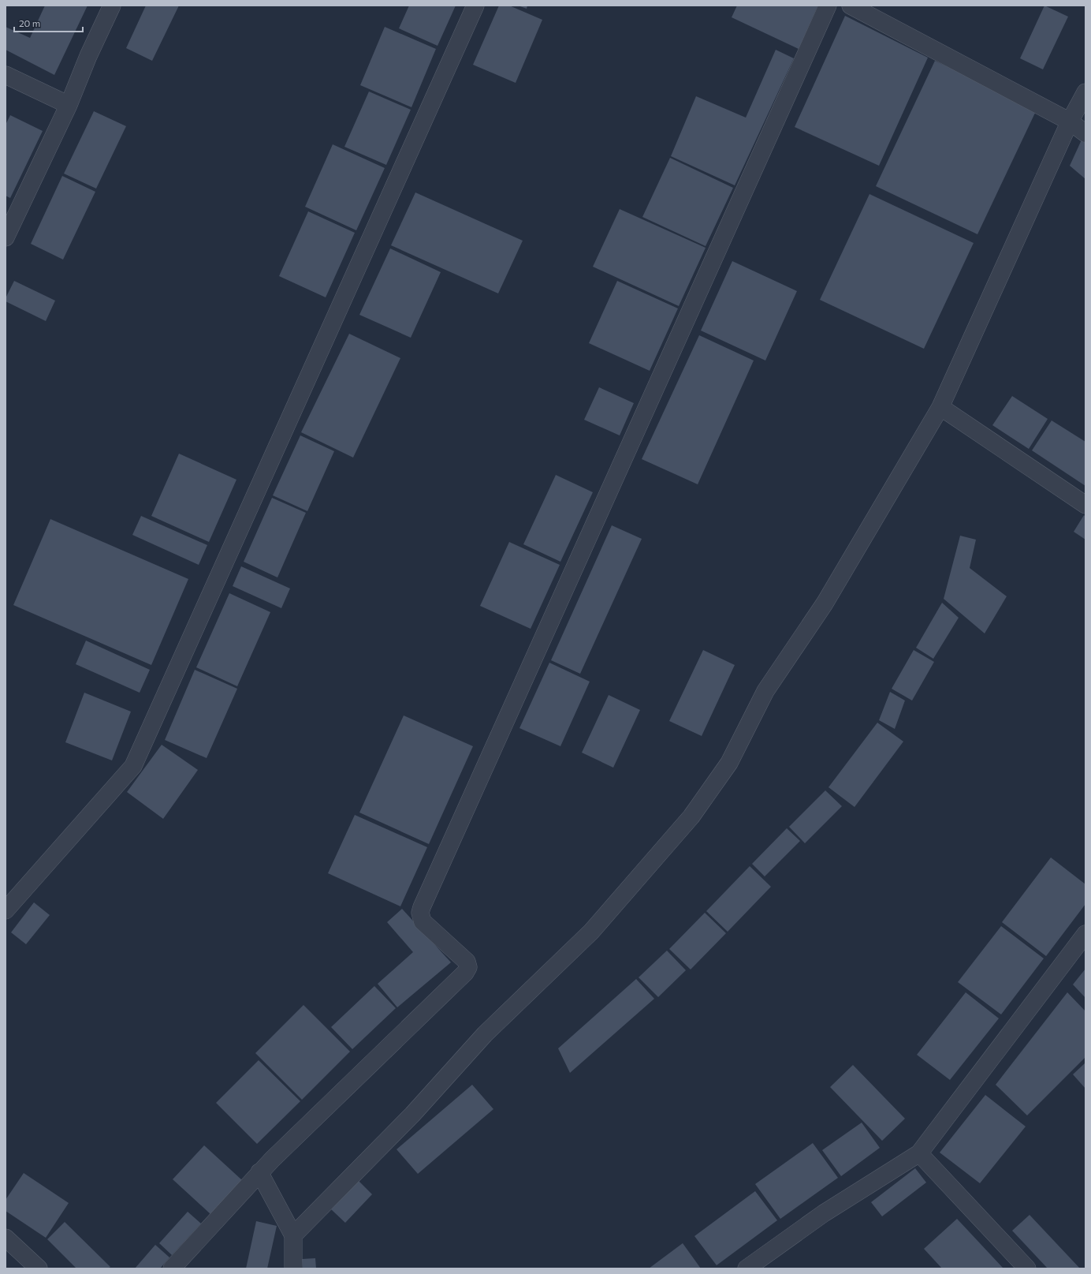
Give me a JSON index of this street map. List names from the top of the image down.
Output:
{
  "scale_bar": "20 m"
}
